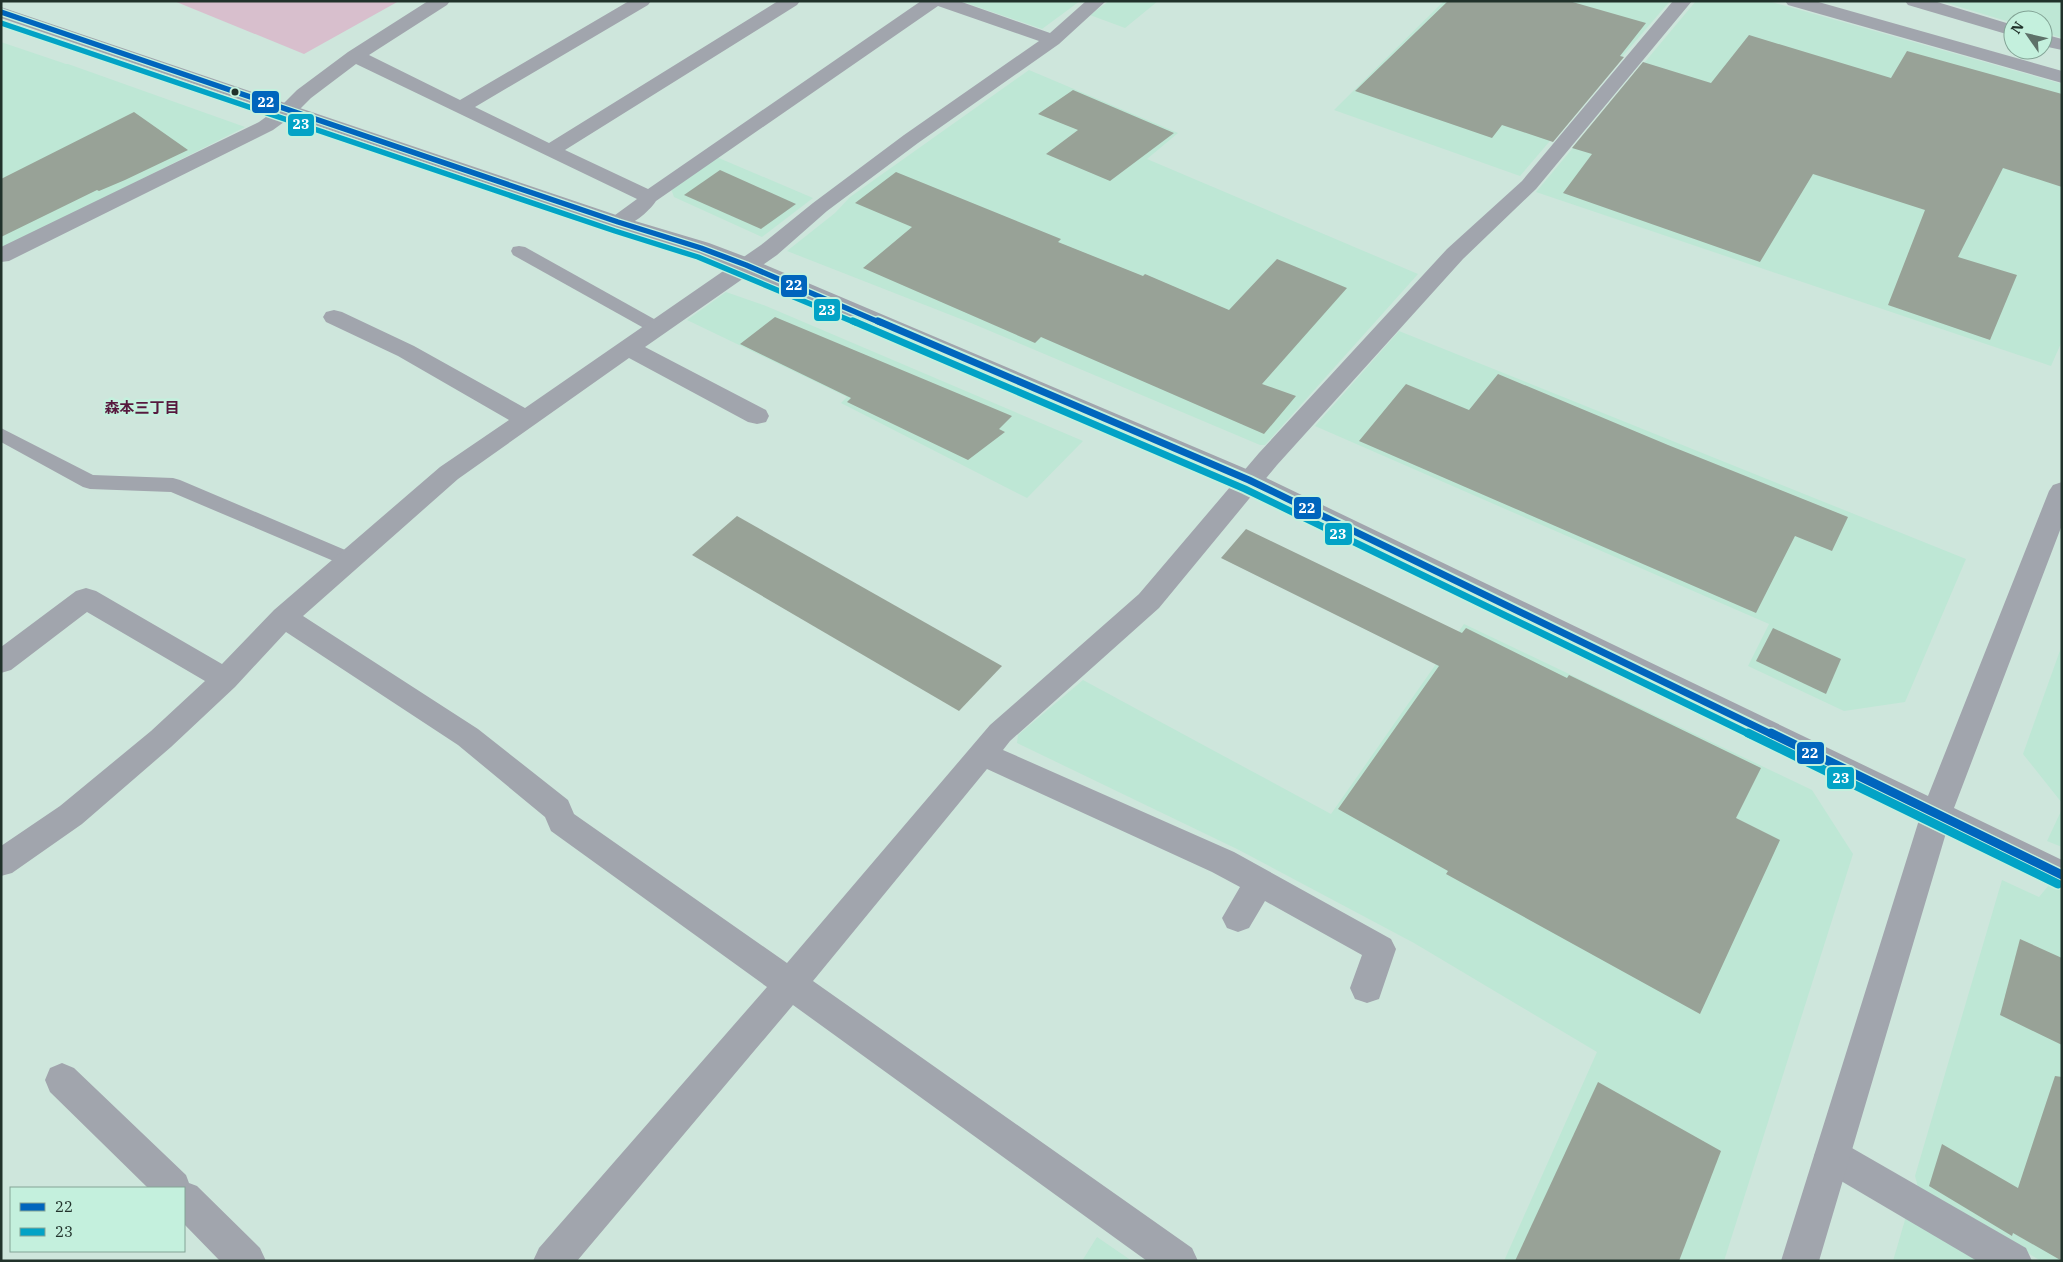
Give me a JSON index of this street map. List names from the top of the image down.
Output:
{
  "districts": ["森本三丁目"],
  "lines": ["transit line 22", "transit line 23"],
  "legend": ["22", "23"],
  "north": "top left"
}
